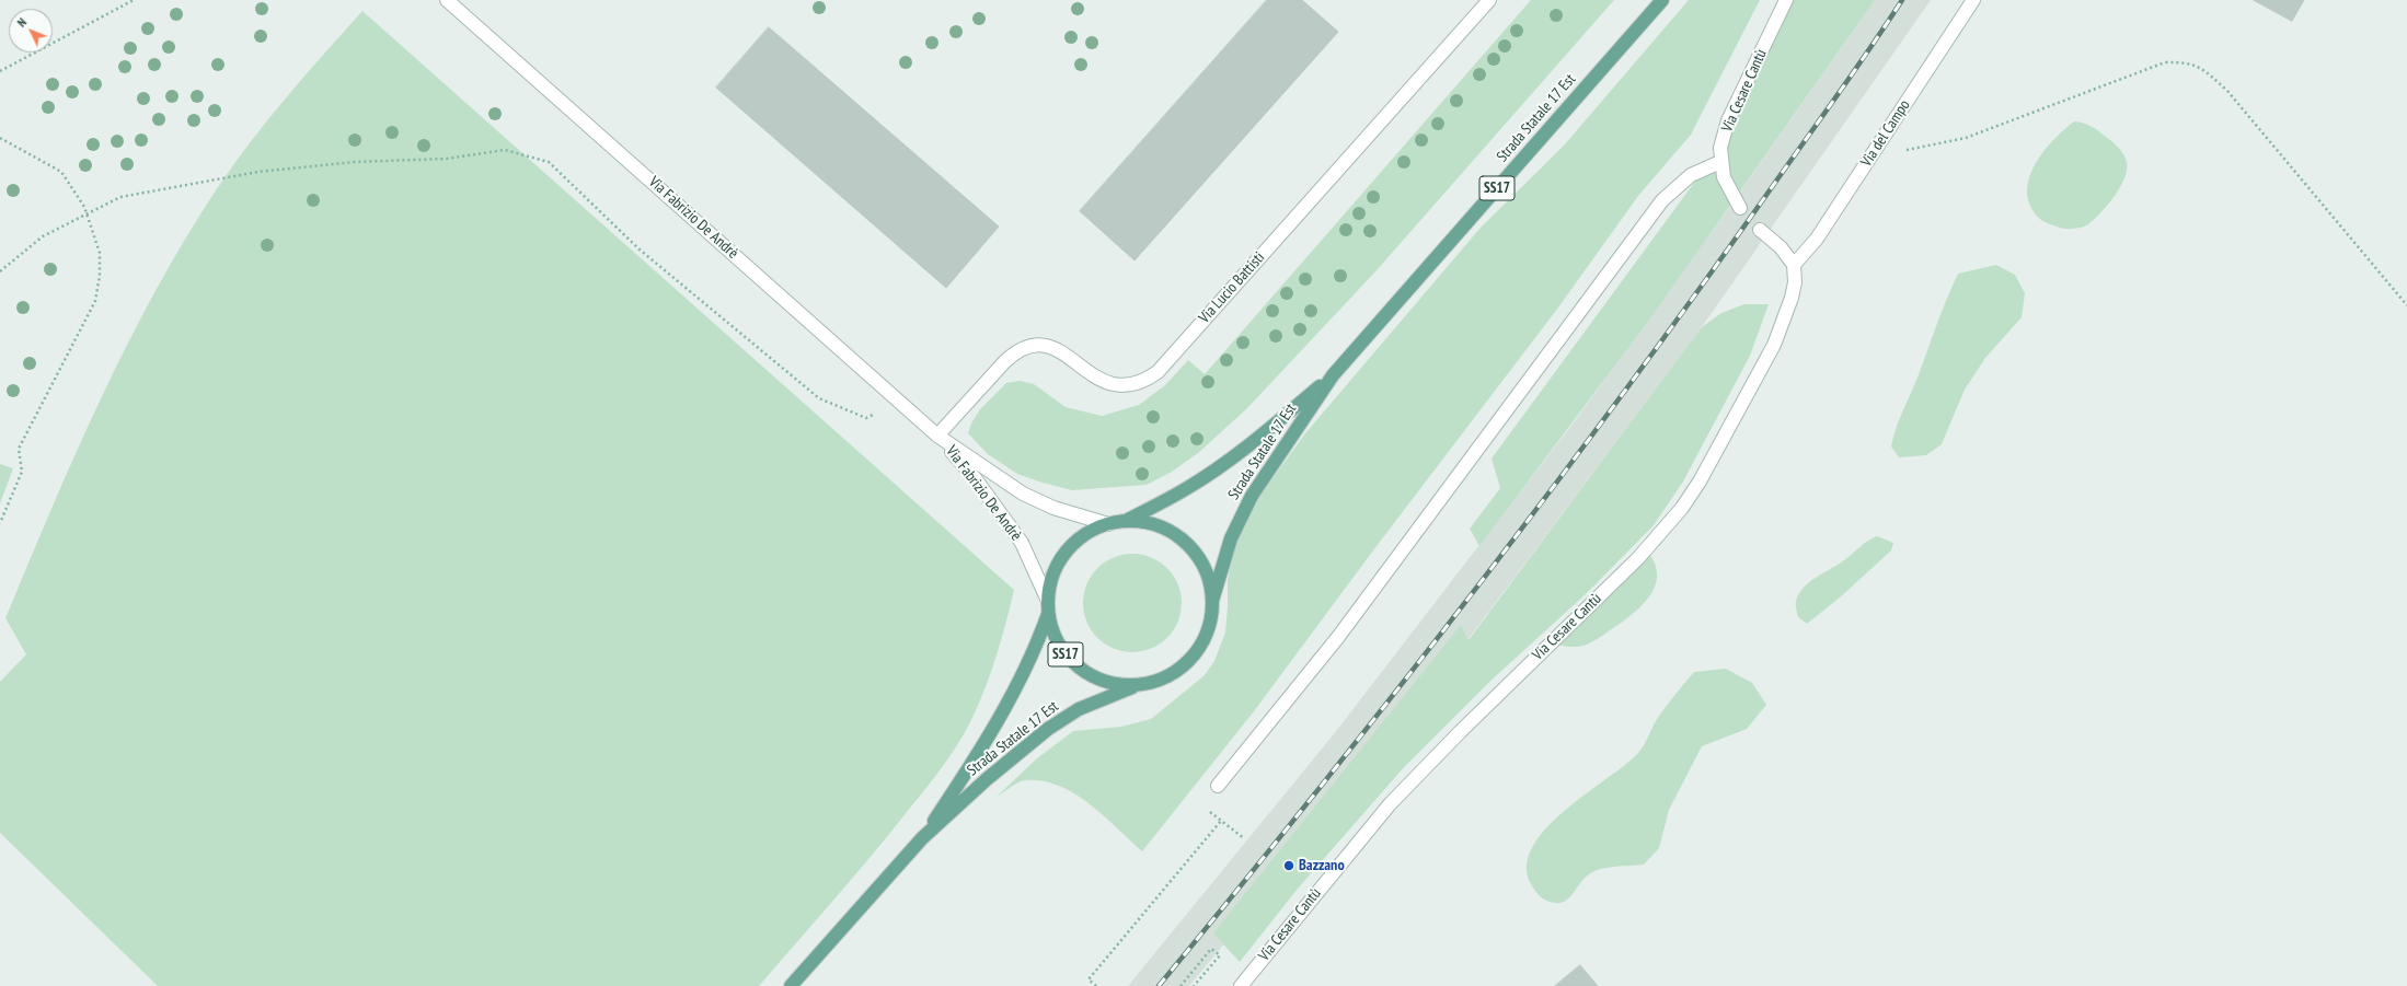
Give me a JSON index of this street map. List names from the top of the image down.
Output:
{
  "streets": {
    "main road": ["Strada Statale 17 Est", "SS17"],
    "street": [
      "Via Cesare Cantù",
      "Via del Campo",
      "Via Fabrizio De Andrè",
      "Via Lucio Battisti"
    ]
  },
  "crossings": [
    ["Via Cesare Cantù", "Via del Campo"],
    ["Strada Statale 17 Est", "SS17"],
    ["Strada Statale 17 Est", "Via Fabrizio De Andrè"],
    ["SS17", "Via Fabrizio De Andrè"],
    ["Via Fabrizio De Andrè", "Via Lucio Battisti"]
  ],
  "places": ["Bazzano"],
  "north": "top left"
}
